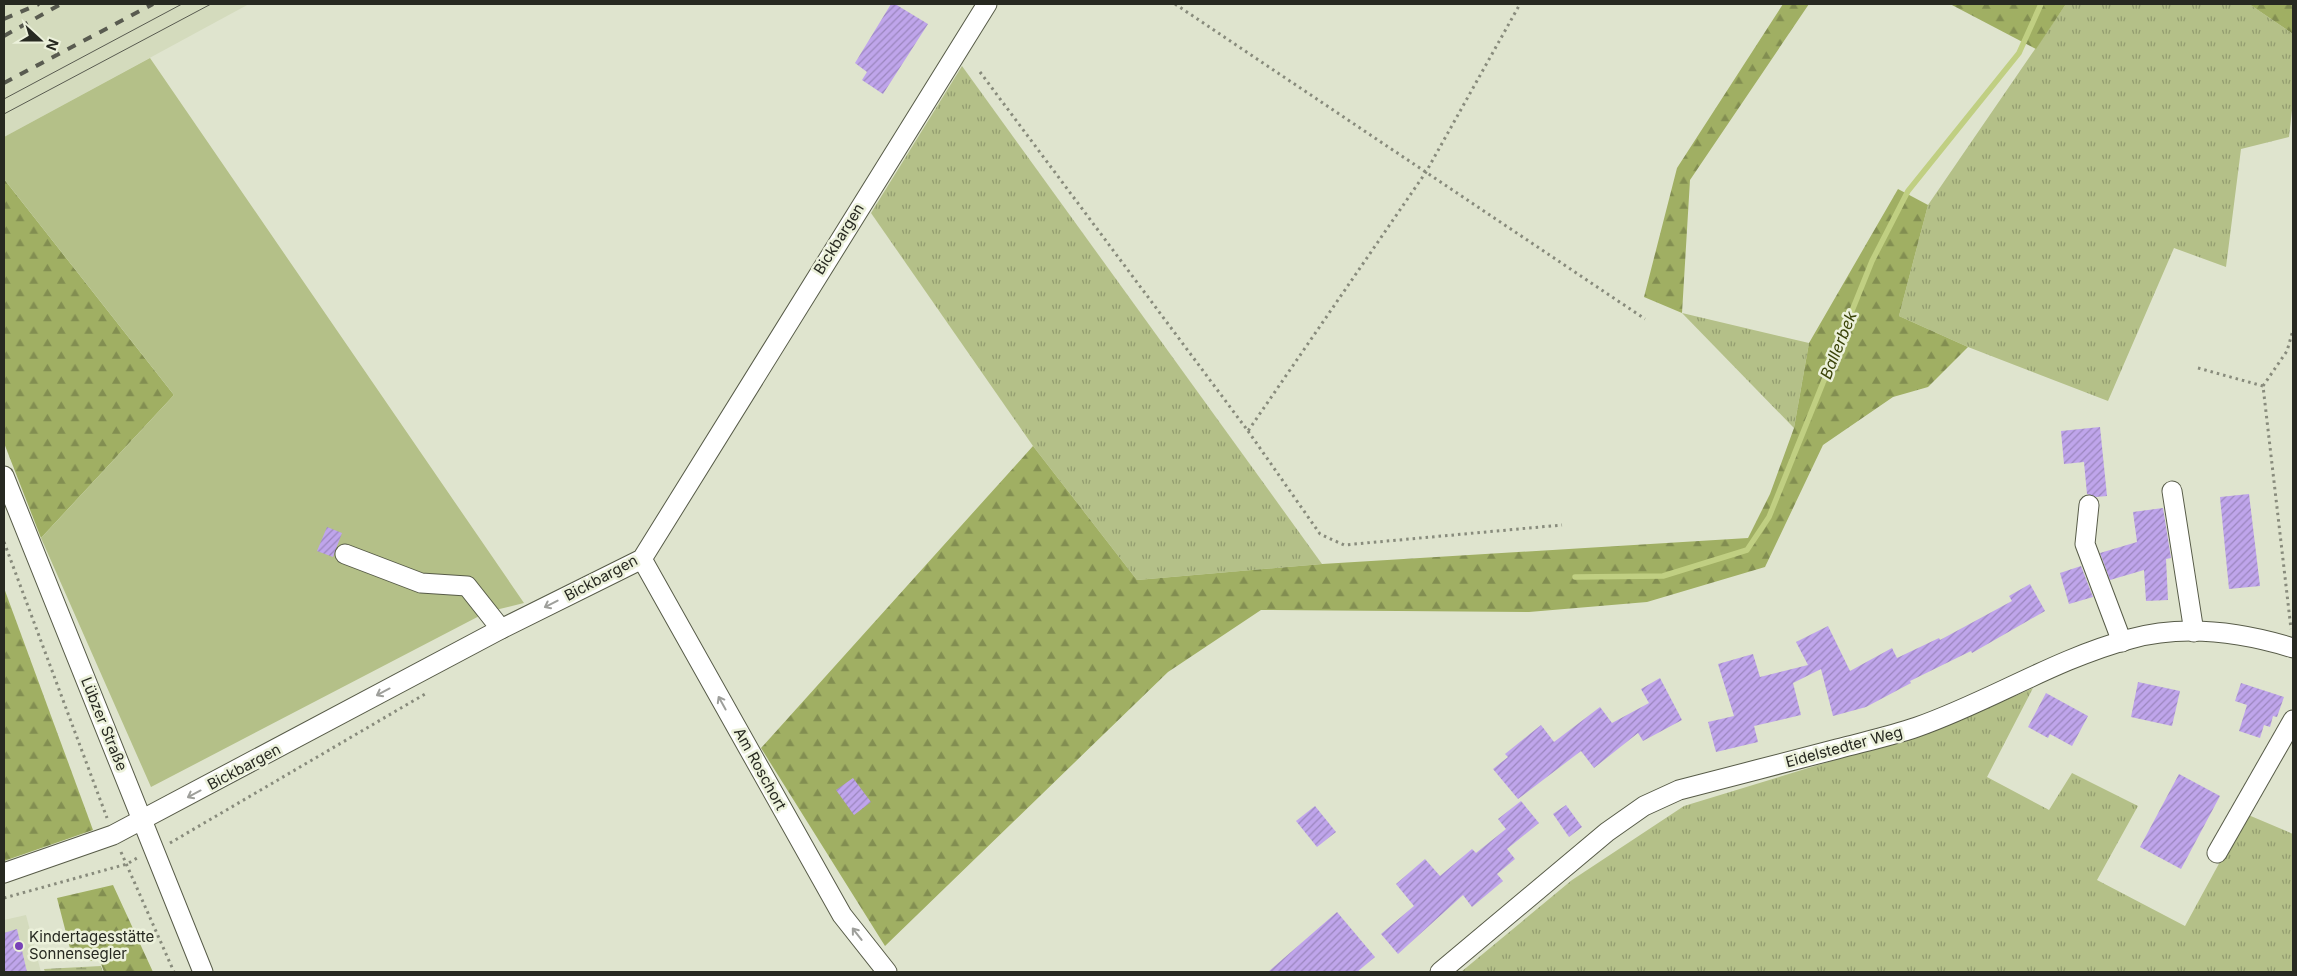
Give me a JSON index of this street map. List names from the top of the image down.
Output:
{
  "streets": {
    "street": [
      "Bickbargen",
      "Lübzer Straße",
      "Eidelstedter Weg",
      "Am Roschort"
    ]
  },
  "crossings": [
    ["Bickbargen", "Lübzer Straße"],
    ["Bickbargen", "Am Roschort"]
  ],
  "one_way": ["Bickbargen", "Am Roschort"],
  "water": ["Ballerbek"],
  "places": ["Kindertagesstätte Sonnensegler"],
  "north": "right"
}
